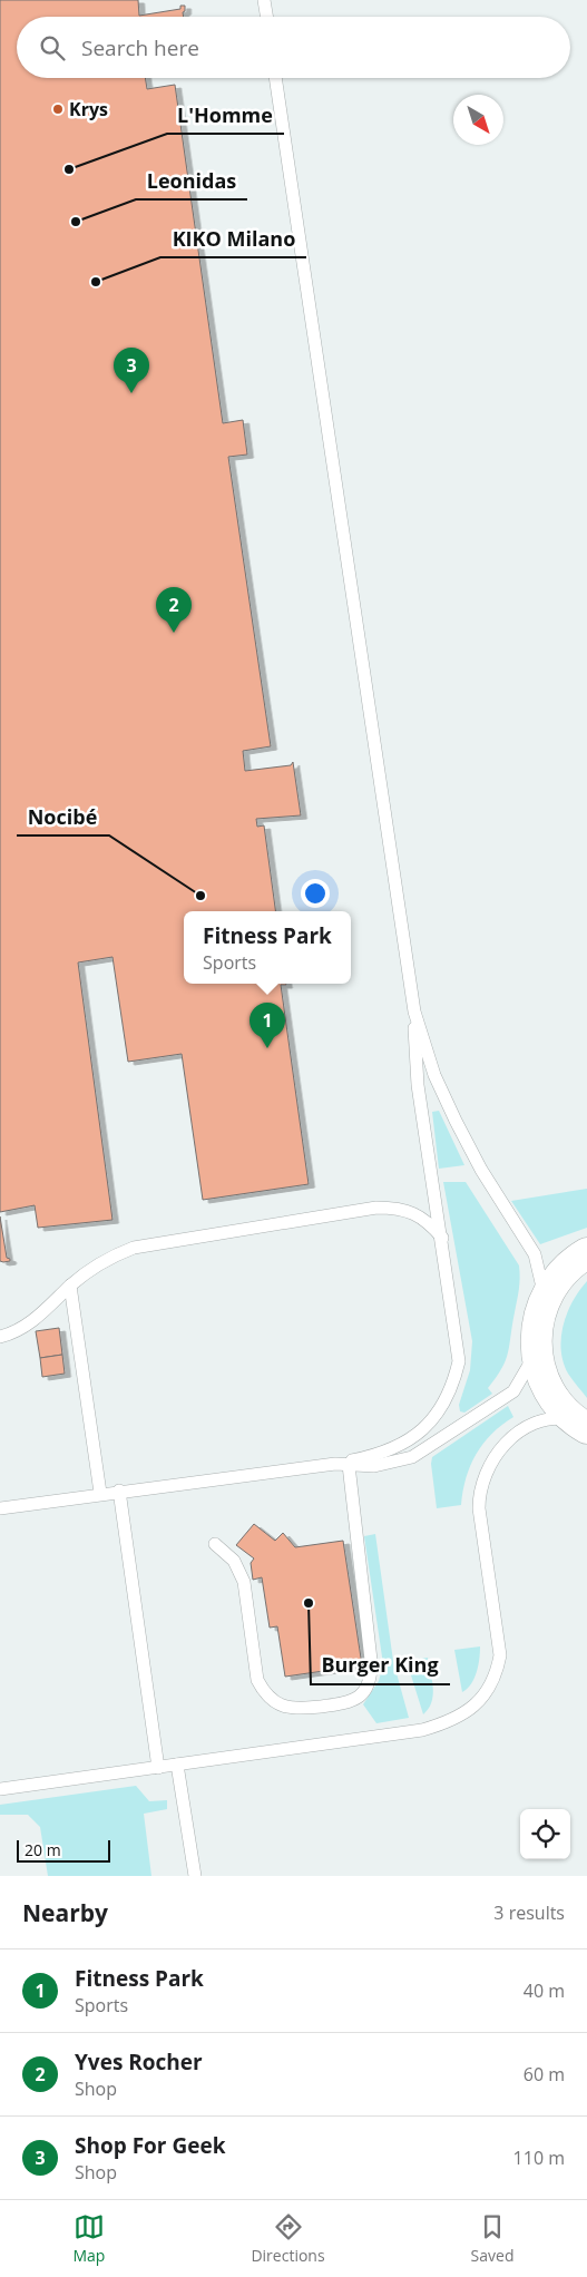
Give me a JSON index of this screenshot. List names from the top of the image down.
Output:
{
  "places": [
    "Krys",
    "L'Homme",
    "Leonidas",
    "KIKO Milano",
    "Nocibé",
    "Burger King"
  ],
  "scale_bar": "20 m",
  "north": "bottom right",
  "page": {
    "search": "Search here",
    "pins": ["3", "2", "1"],
    "popup": ["Fitness Park", "Sports"],
    "scale": "20 m",
    "heading": ["Nearby", "3 results"],
    "list": [
      {
        "mark": "1",
        "name": "Fitness Park",
        "note": "Sports",
        "value": "40 m"
      },
      {
        "mark": "2",
        "name": "Yves Rocher",
        "note": "Shop",
        "value": "60 m"
      },
      {
        "mark": "3",
        "name": "Shop For Geek",
        "note": "Shop",
        "value": "110 m"
      }
    ],
    "nav": ["Map", "Directions", "Saved"]
  }
}
